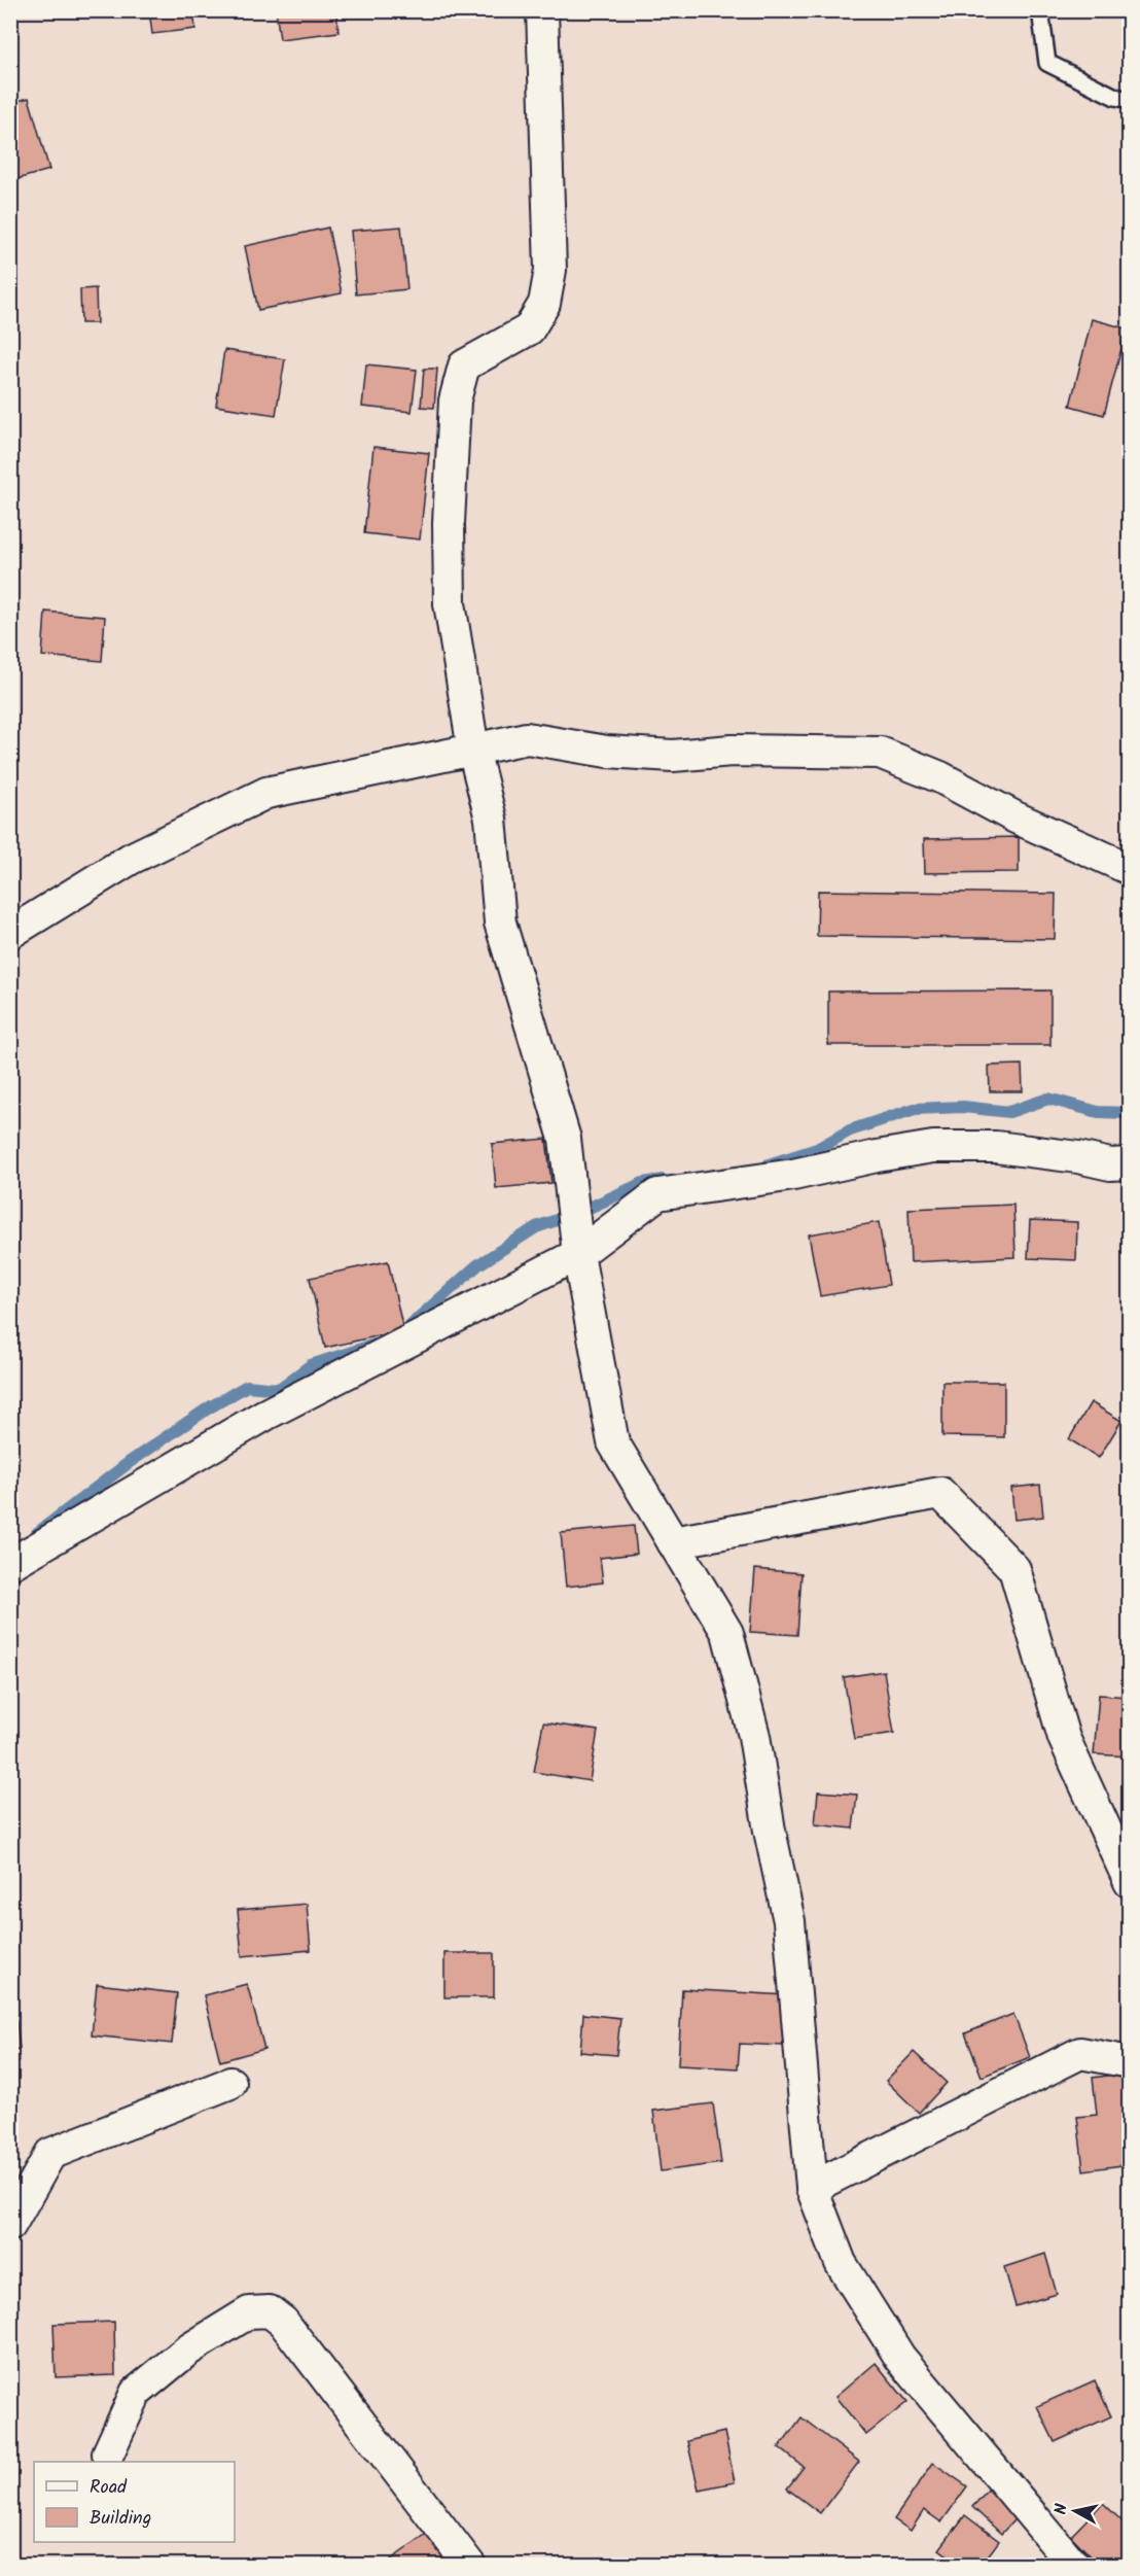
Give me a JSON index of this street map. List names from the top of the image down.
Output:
{
  "legend": ["Road", "Building"],
  "north": "left"
}
